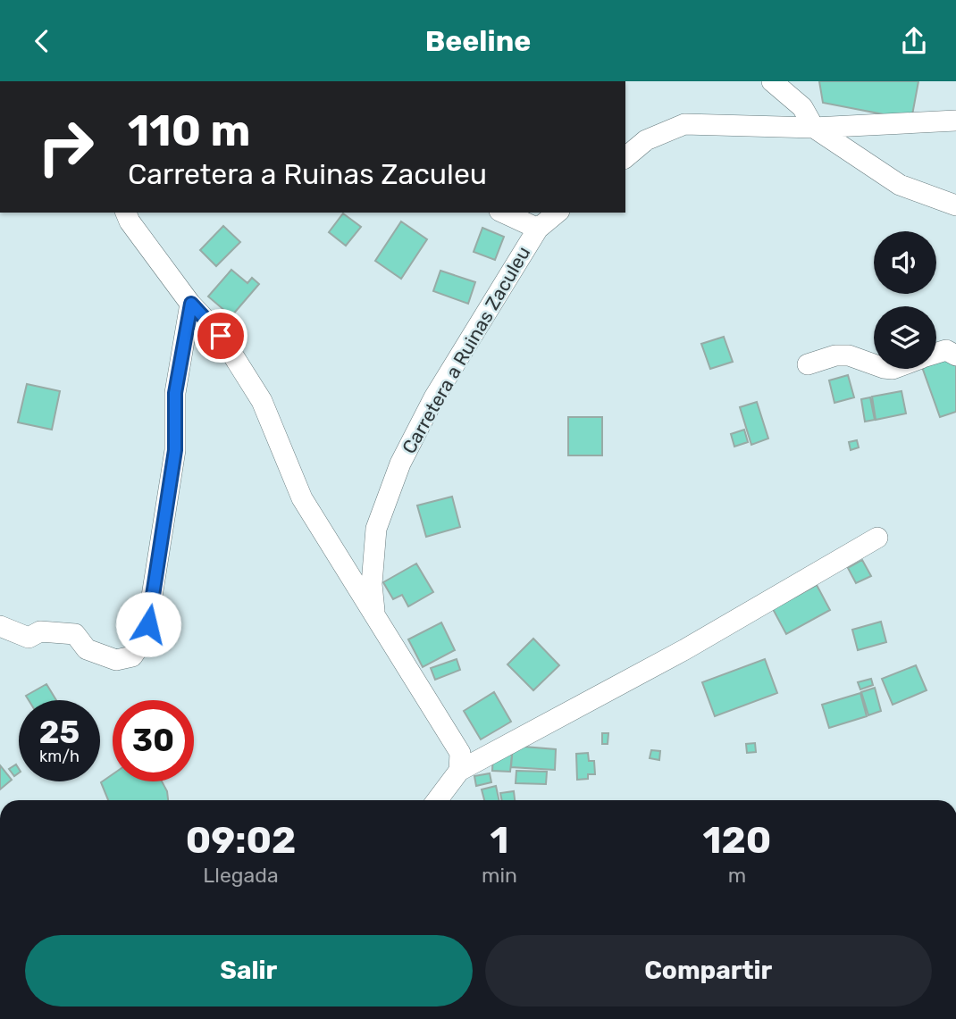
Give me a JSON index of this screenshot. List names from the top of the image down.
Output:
{
  "streets": {
    "street": ["Carretera a Ruinas Zaculeu"]
  },
  "page": {
    "header": "Beeline",
    "turn": ["110 m", "Carretera a Ruinas Zaculeu"],
    "speed": "25 km/h",
    "limit": "30",
    "eta": [
      "09:02",
      "Llegada",
      "1",
      "min",
      "120",
      "m"
    ],
    "buttons": ["Salir", "Compartir"]
  }
}
